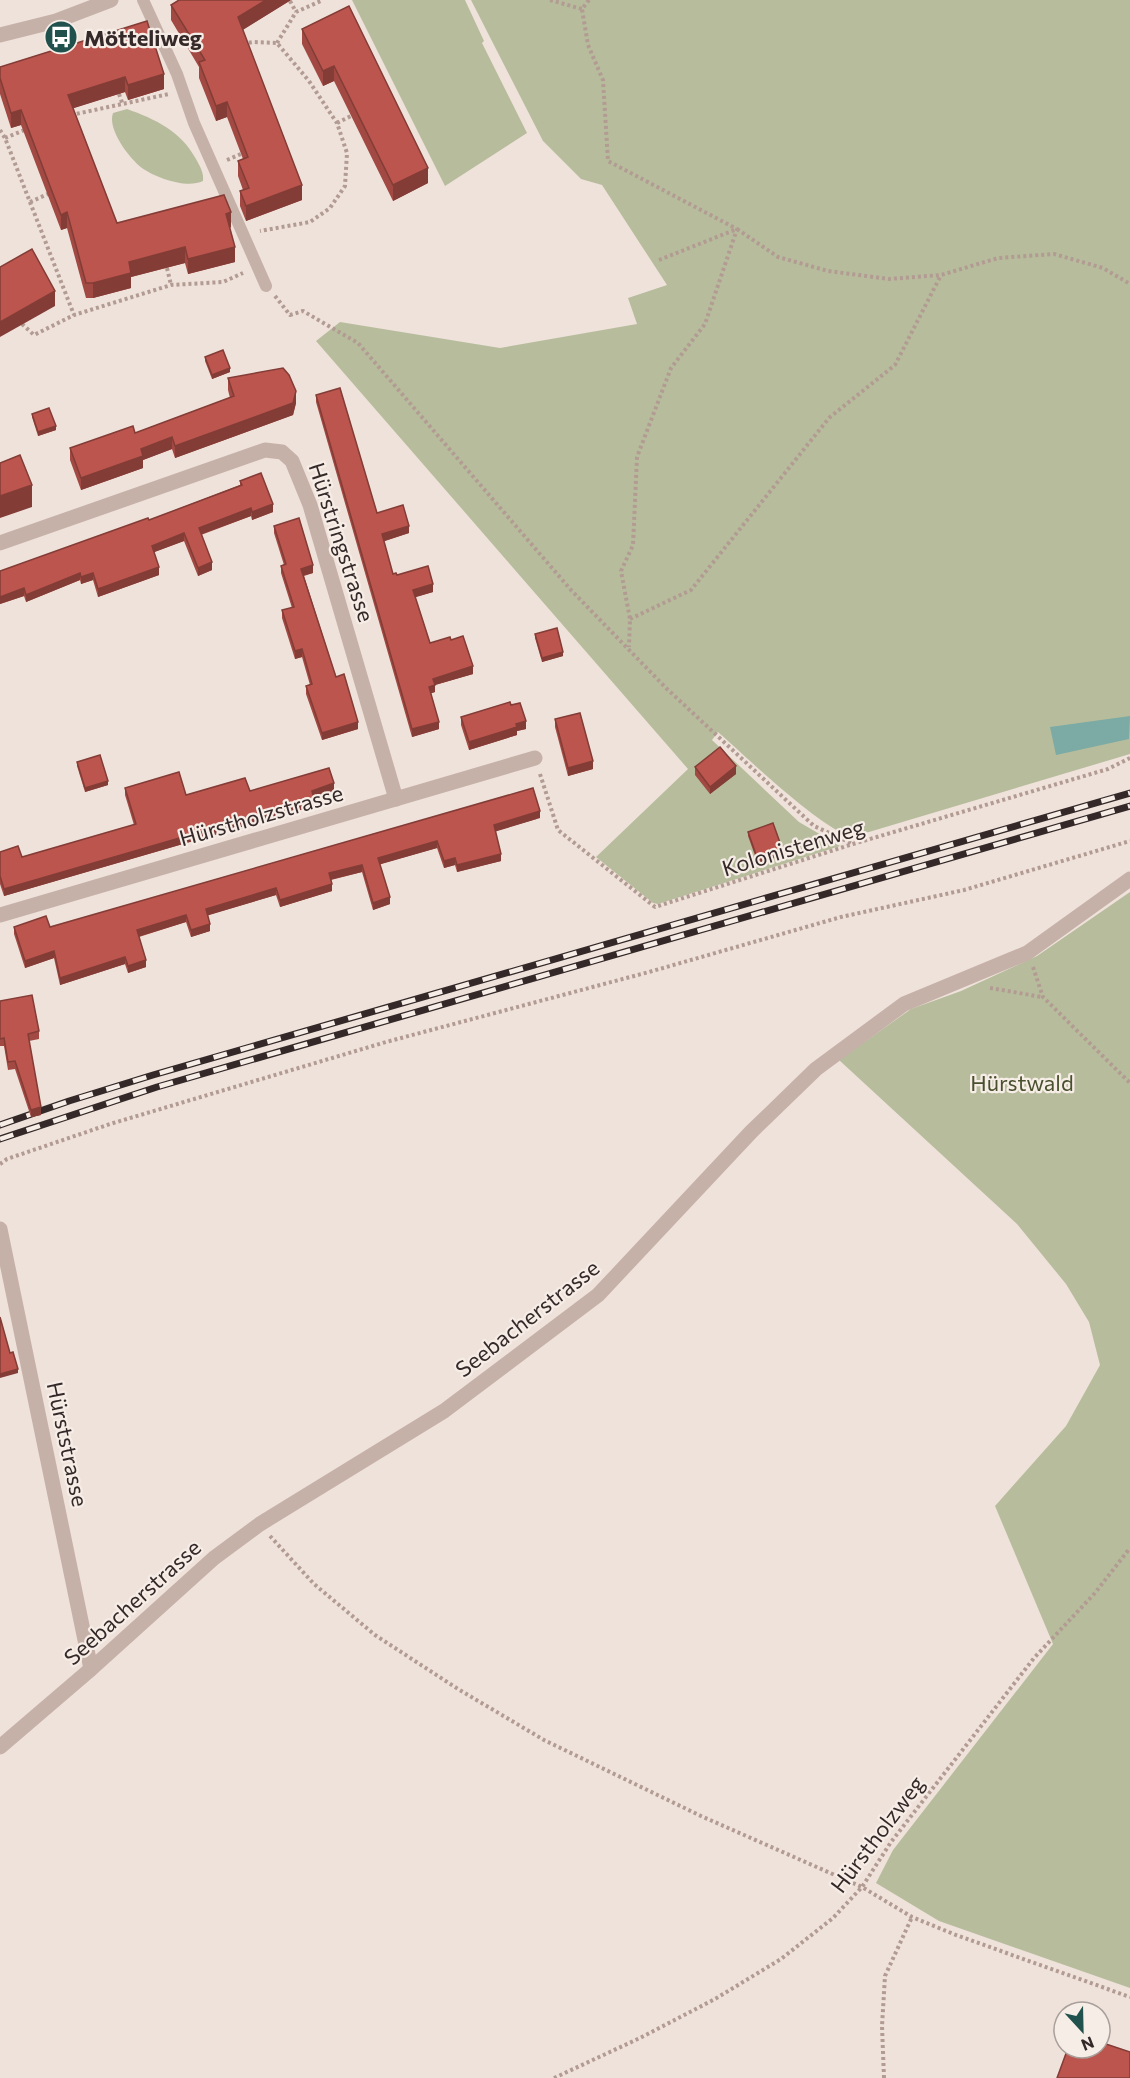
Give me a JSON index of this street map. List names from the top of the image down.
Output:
{
  "streets": {
    "street": [
      "Hürstringstrasse",
      "Hürstholzstrasse",
      "Seebacherstrasse",
      "Hürststrasse"
    ],
    "path": ["Kolonistenweg", "Hürstholzweg"]
  },
  "crossings": [
    ["Hürstringstrasse", "Hürstholzstrasse"],
    ["Hürstholzstrasse", "Kolonistenweg"],
    ["Seebacherstrasse", "Hürststrasse"]
  ],
  "parks": ["Hürstwald"],
  "places": {
    "bus stop": ["Mötteliweg"]
  },
  "north": "bottom"
}
